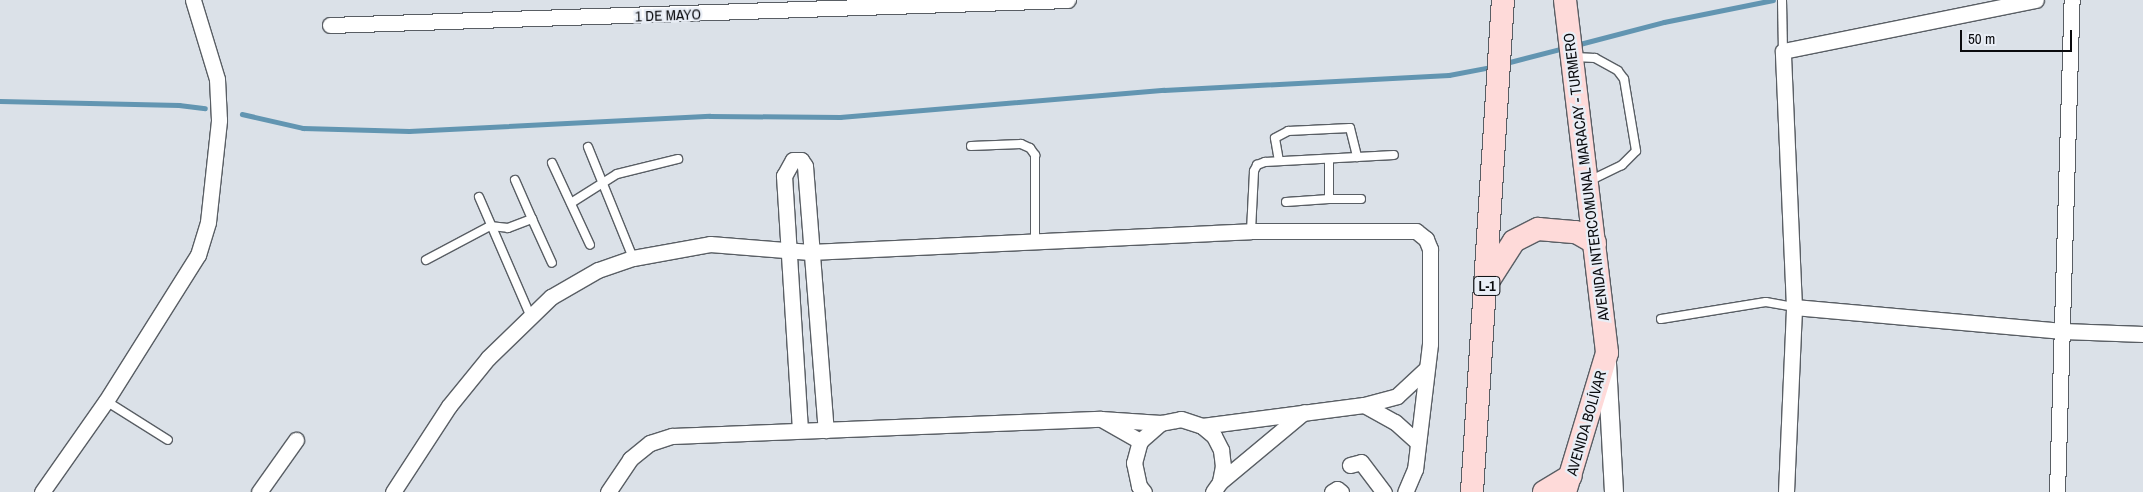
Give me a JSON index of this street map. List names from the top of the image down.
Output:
{
  "streets": {
    "main road": ["AVENIDA INTERCOMUNAL MARACAY - TURMERO", "L-1", "AVENIDA BOLÍVAR"],
    "street": ["1 DE MAYO"]
  },
  "crossings": [
    ["AVENIDA INTERCOMUNAL MARACAY - TURMERO", "AVENIDA BOLÍVAR"]
  ],
  "scale_bar": "50 m"
}
